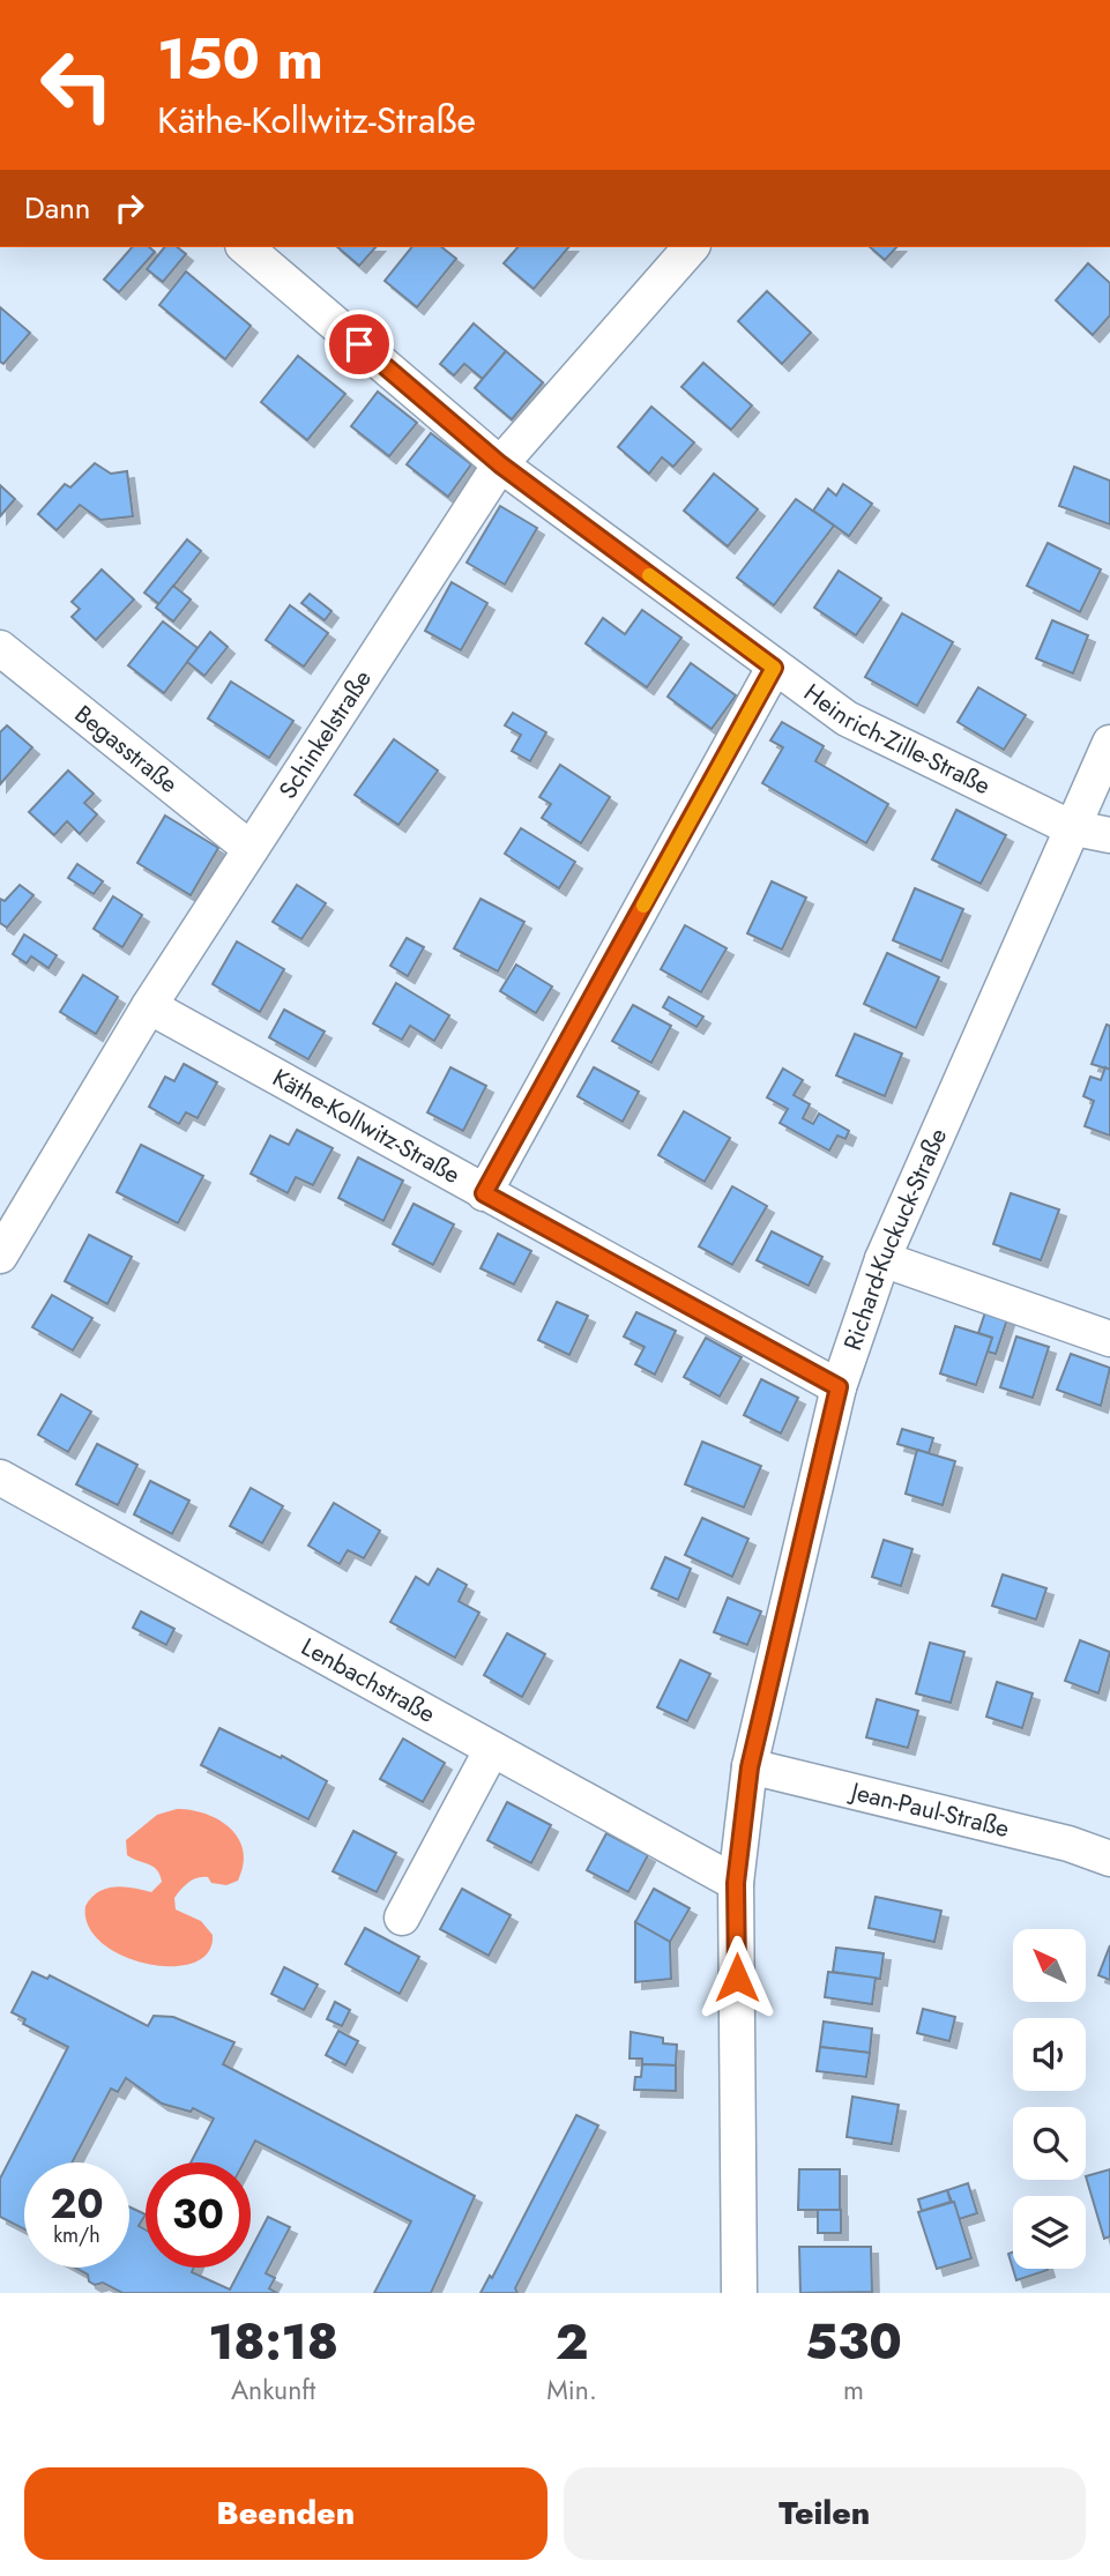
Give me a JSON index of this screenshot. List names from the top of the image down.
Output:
{
  "streets": {
    "street": [
      "Schinkelstraße",
      "Heinrich-Zille-Straße",
      "Begasstraße",
      "Käthe-Kollwitz-Straße",
      "Richard-Kuckuck-Straße",
      "Lenbachstraße",
      "Jean-Paul-Straße"
    ]
  },
  "crossings": [
    ["Schinkelstraße", "Heinrich-Zille-Straße"],
    ["Schinkelstraße", "Begasstraße"],
    ["Schinkelstraße", "Käthe-Kollwitz-Straße"],
    ["Heinrich-Zille-Straße", "Richard-Kuckuck-Straße"],
    ["Käthe-Kollwitz-Straße", "Richard-Kuckuck-Straße"],
    ["Richard-Kuckuck-Straße", "Lenbachstraße"],
    ["Richard-Kuckuck-Straße", "Jean-Paul-Straße"]
  ],
  "north": "top left",
  "page": {
    "turn": ["150 m", "Käthe-Kollwitz-Straße"],
    "then": "Dann",
    "speed": "20 km/h",
    "limit": "30",
    "eta": [
      "18:18",
      "Ankunft",
      "2",
      "Min.",
      "530",
      "m"
    ],
    "buttons": ["Beenden", "Teilen"]
  }
}
